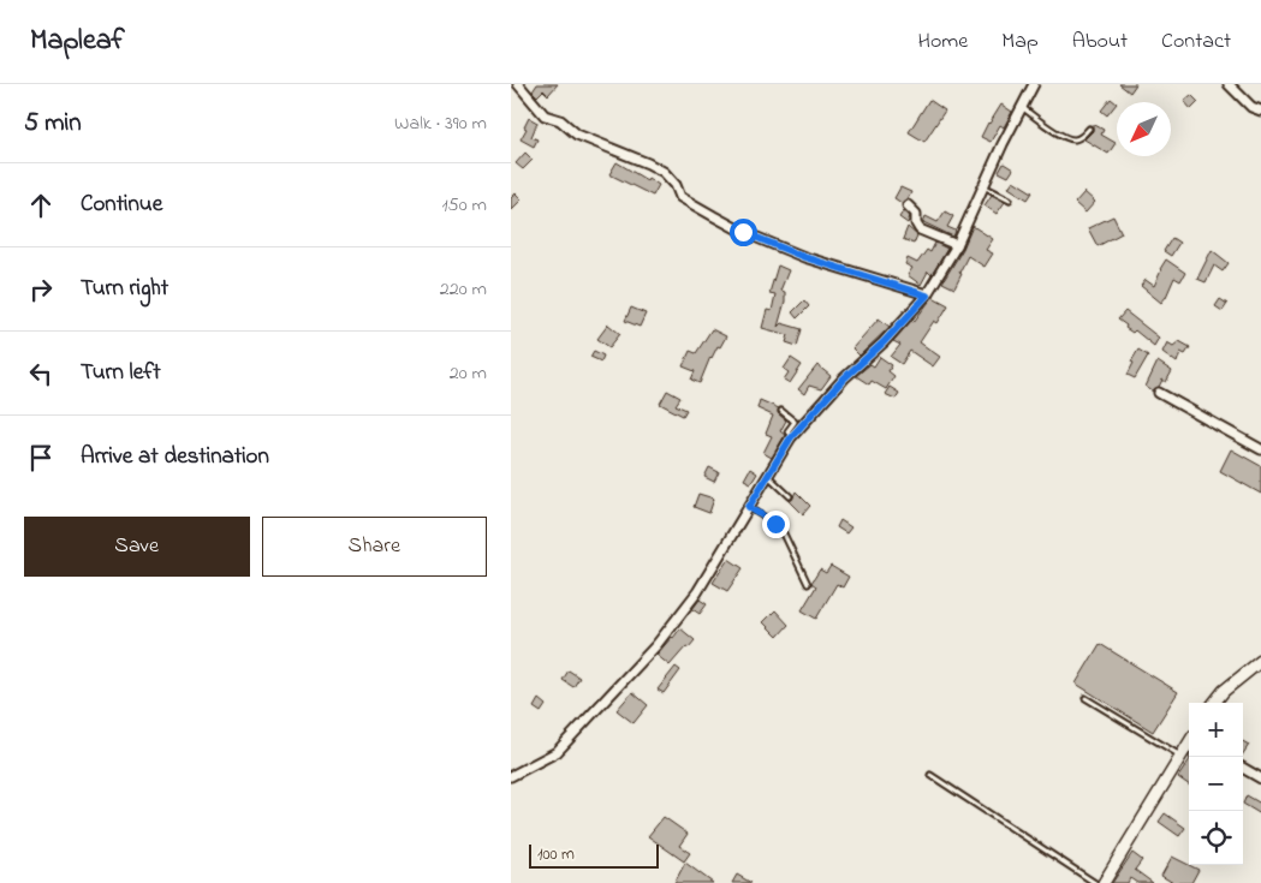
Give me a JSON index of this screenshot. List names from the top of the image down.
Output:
{
  "scale_bar": "100 m",
  "north": "bottom left",
  "page": {
    "header": "Mapleaf",
    "nav": [
      "Home",
      "Map",
      "About",
      "Contact"
    ],
    "heading": ["5 min", "Walk · 390 m"],
    "list": [
      ["Continue", "150 m"],
      ["Turn right", "220 m"],
      ["Turn left", "20 m"],
      "Arrive at destination"
    ],
    "buttons": ["Save", "Share"],
    "map_buttons": ["+", "−"],
    "scale": "100 m"
  }
}
